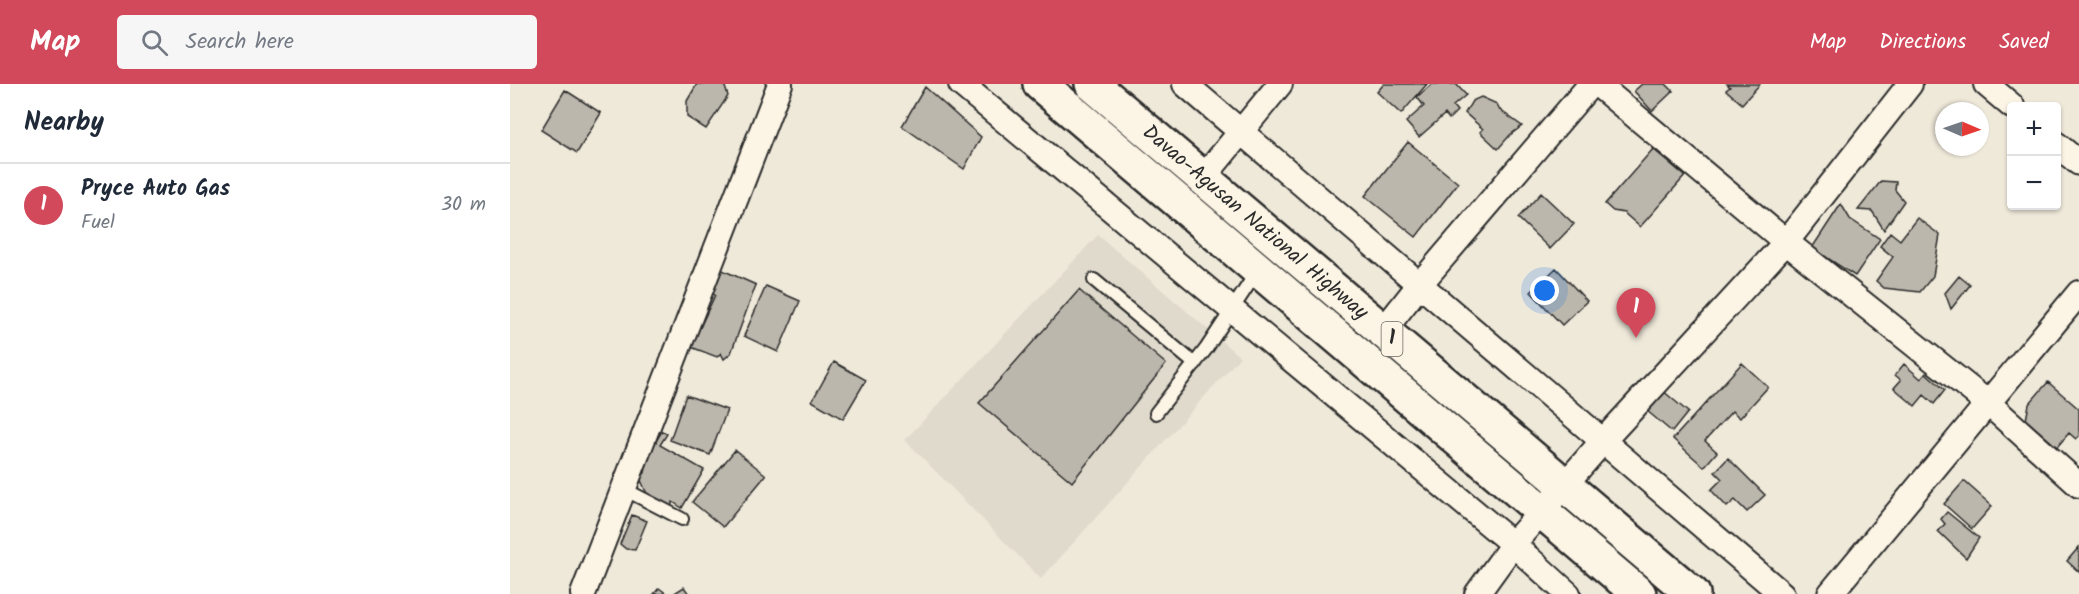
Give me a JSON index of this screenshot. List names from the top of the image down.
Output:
{
  "streets": {
    "highway": ["Davao-Agusan National Highway", "1"]
  },
  "north": "right",
  "page": {
    "header": "Map",
    "search": "Search here",
    "nav": ["Map", "Directions", "Saved"],
    "heading": "Nearby",
    "map_buttons": ["+", "−"],
    "list": [
      {
        "mark": "1",
        "name": "Pryce Auto Gas",
        "note": "Fuel",
        "value": "30 m"
      }
    ],
    "pins": "1"
  }
}
